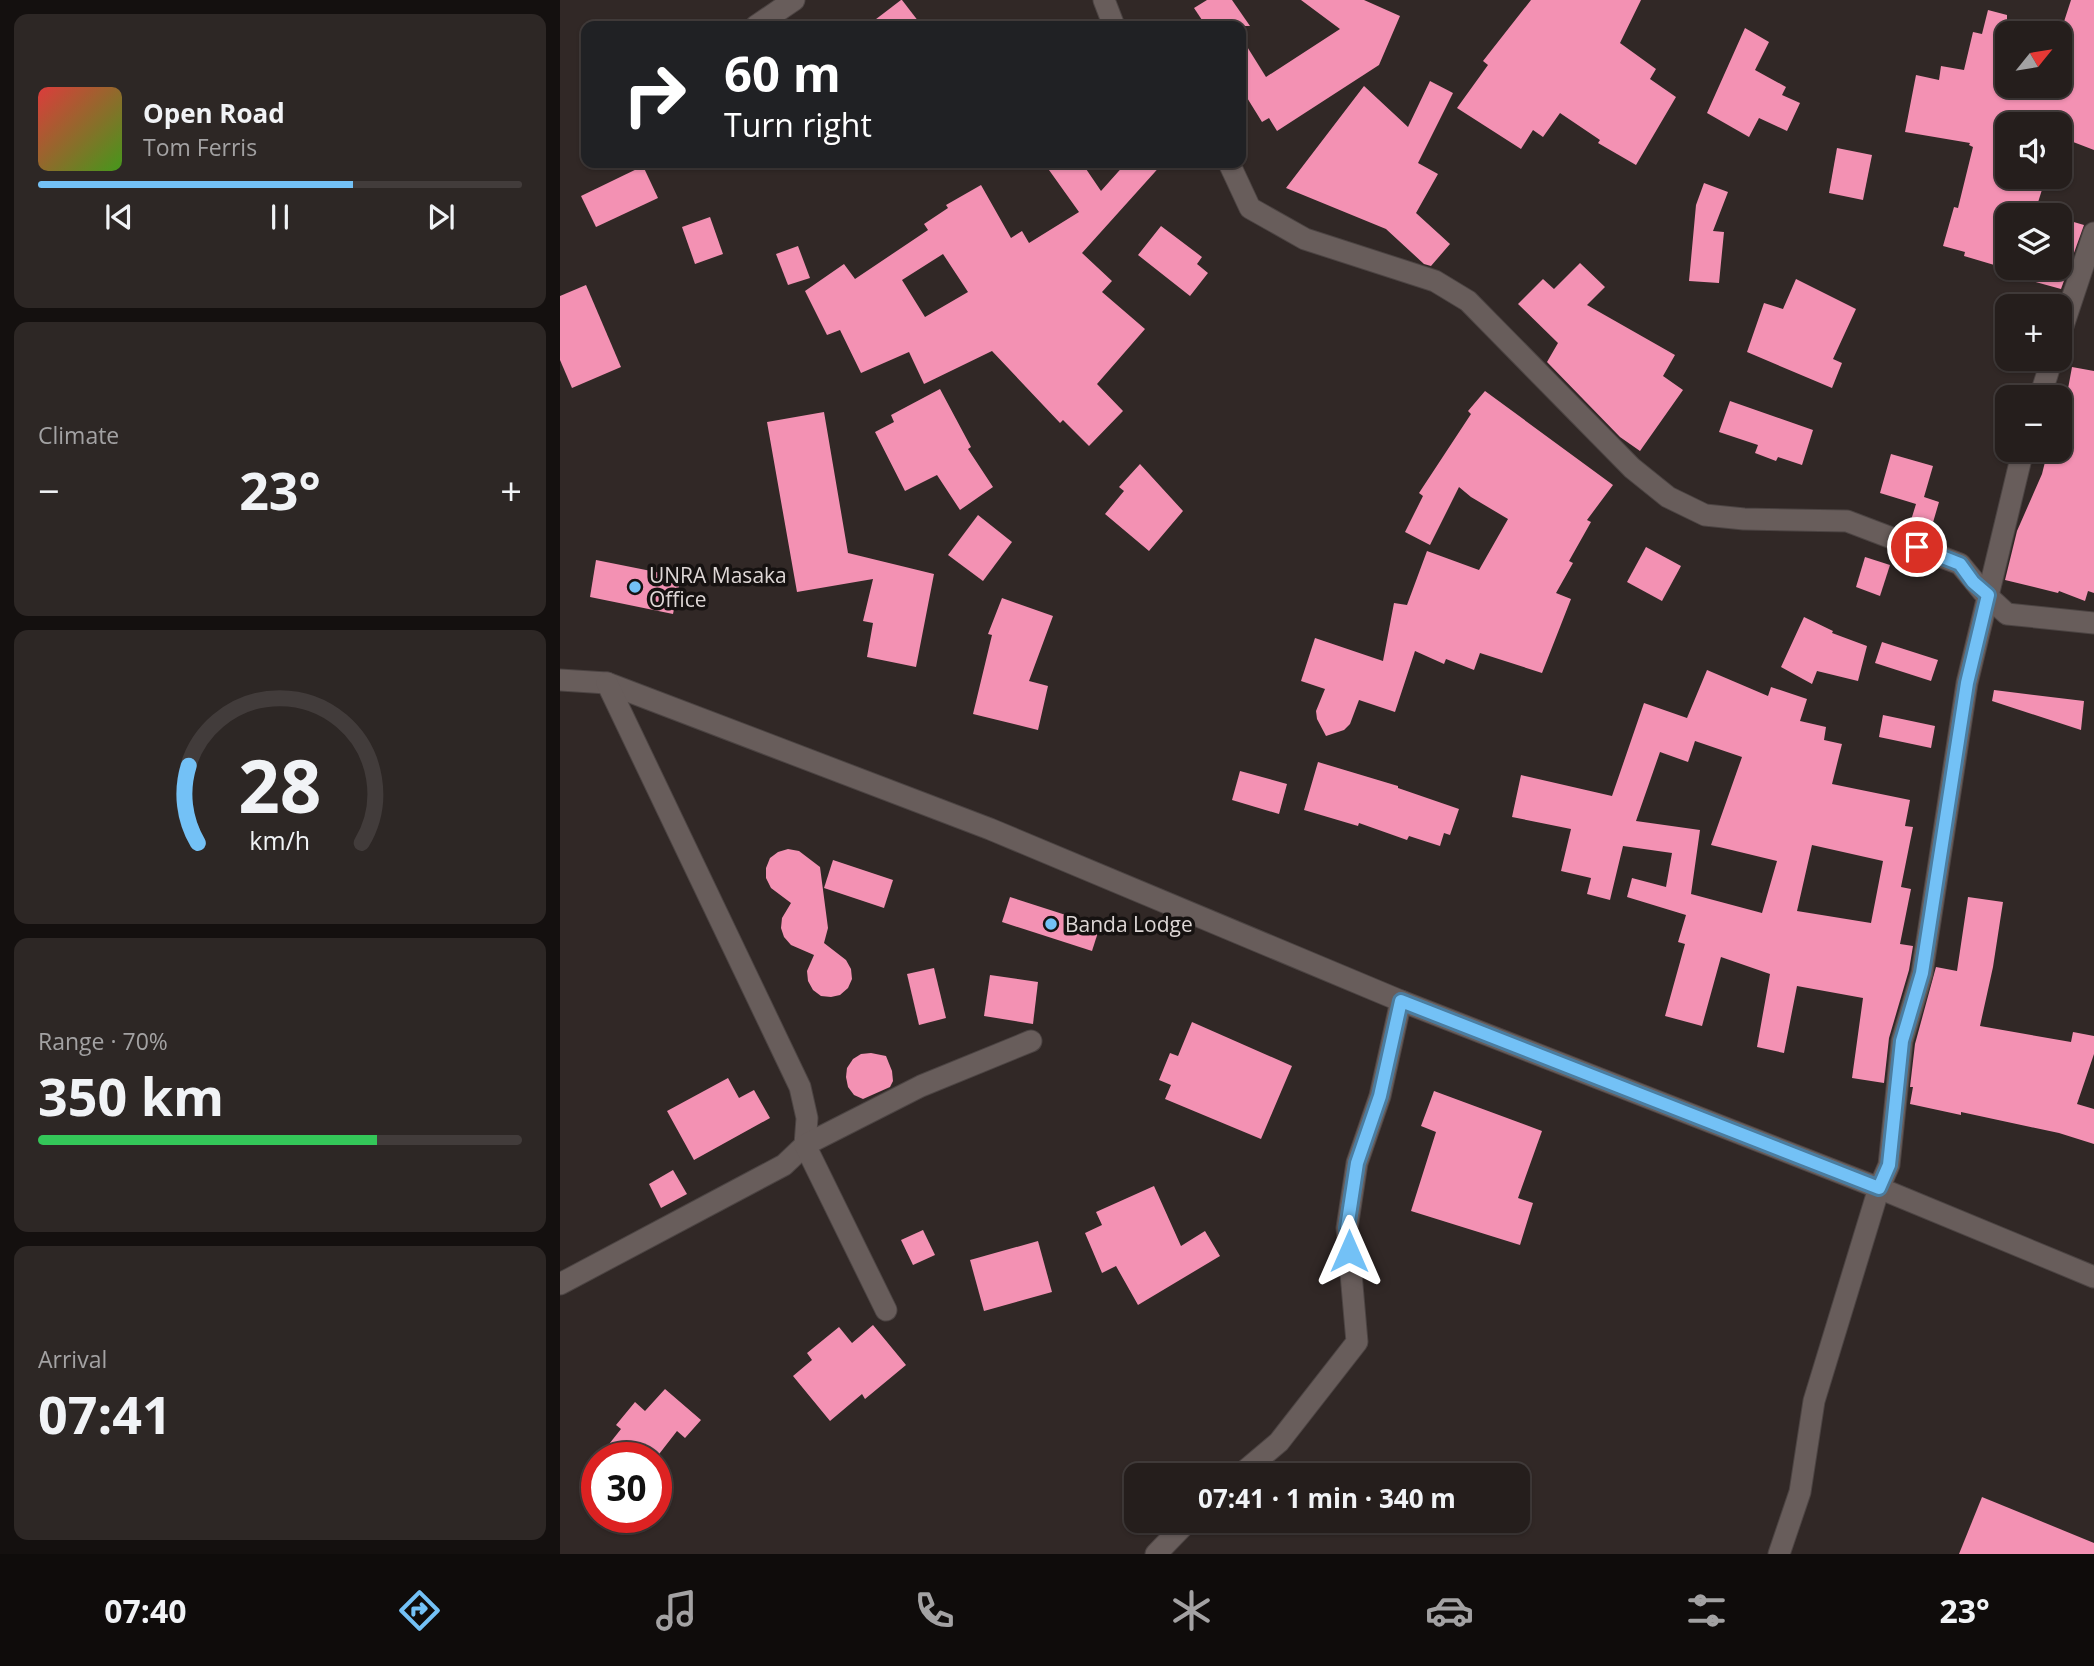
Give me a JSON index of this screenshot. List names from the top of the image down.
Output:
{
  "places": ["UNRA Masaka Office", "Banda Lodge"],
  "north": "top right",
  "page": {
    "map_buttons": ["+", "−"],
    "turn": ["60 m", "Turn right"],
    "song": ["Open Road", "Tom Ferris"],
    "tile": [
      "Climate",
      ["Range · 70%", "350 km"],
      ["Arrival", "07:41"]
    ],
    "heat": ["−", "23°", "+"],
    "limit": "30",
    "trip": "07:41 · 1 min · 340 m",
    "tabs": ["07:40", "23°"],
    "gauge": ["28", "km/h"]
  }
}
